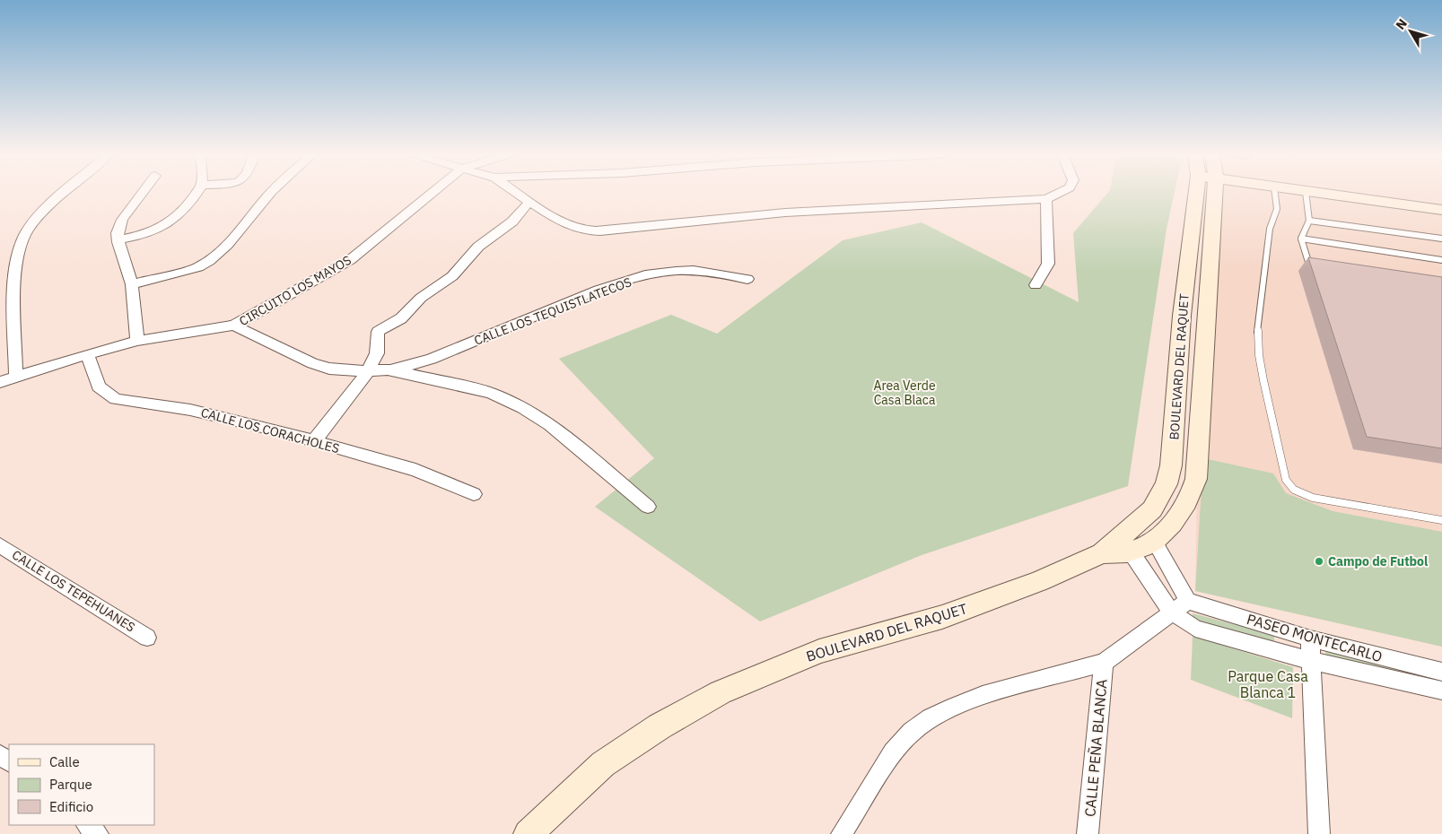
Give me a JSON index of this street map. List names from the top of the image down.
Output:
{
  "streets": {
    "street": [
      "CIRCUITO LOS MAYOS",
      "CALLE LOS TEQUISTLATECOS",
      "BOULEVARD DEL RAQUET",
      "CALLE LOS CORACHOLES",
      "CALLE LOS TEPEHUANES",
      "PASEO MONTECARLO",
      "CALLE PEÑA BLANCA"
    ]
  },
  "crossings": [
    ["CIRCUITO LOS MAYOS", "CALLE LOS CORACHOLES"]
  ],
  "parks": ["Area Verde Casa Blaca", "Parque Casa Blanca 1"],
  "places": ["Campo de Futbol"],
  "legend": ["Calle", "Parque", "Edificio"],
  "north": "top left"
}
